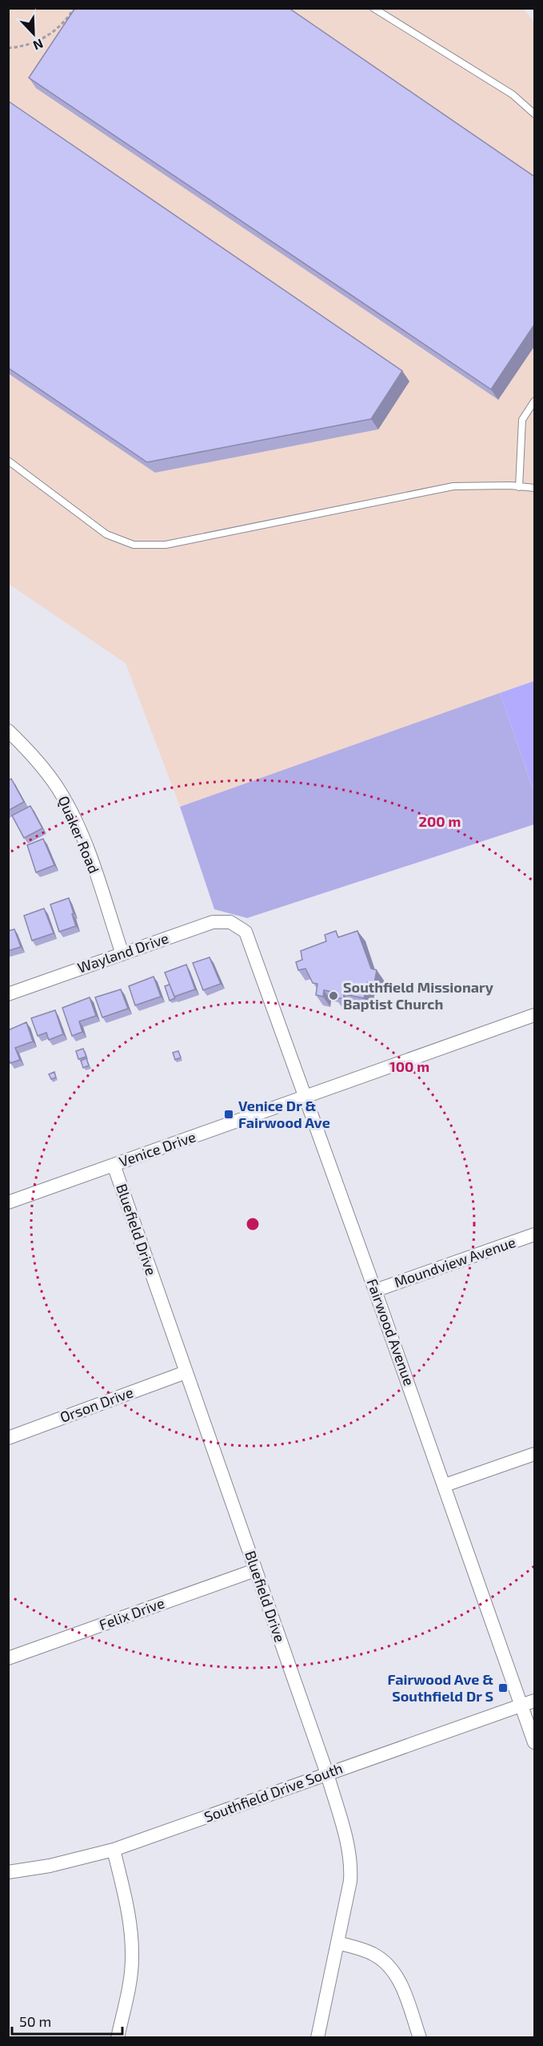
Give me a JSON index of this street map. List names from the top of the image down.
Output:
{
  "streets": {
    "street": [
      "Quaker Road",
      "Wayland Drive",
      "Venice Drive",
      "Bluefield Drive",
      "Moundview Avenue",
      "Fairwood Avenue",
      "Orson Drive",
      "Felix Drive",
      "Southfield Drive South"
    ]
  },
  "crossings": [
    ["Quaker Road", "Wayland Drive"],
    ["Wayland Drive", "Fairwood Avenue"],
    ["Venice Drive", "Bluefield Drive"],
    ["Venice Drive", "Fairwood Avenue"],
    ["Bluefield Drive", "Orson Drive"],
    ["Bluefield Drive", "Felix Drive"],
    ["Bluefield Drive", "Southfield Drive South"],
    ["Moundview Avenue", "Fairwood Avenue"],
    ["Fairwood Avenue", "Southfield Drive South"]
  ],
  "places": {
    "other": ["Southfield Missionary Baptist Church"],
    "transit": ["Venice Dr & Fairwood Ave", "Fairwood Ave & Southfield Dr S"]
  },
  "scale_bar": "50 m",
  "north": "bottom right",
  "rings": ["200 m", "100 m"]
}
